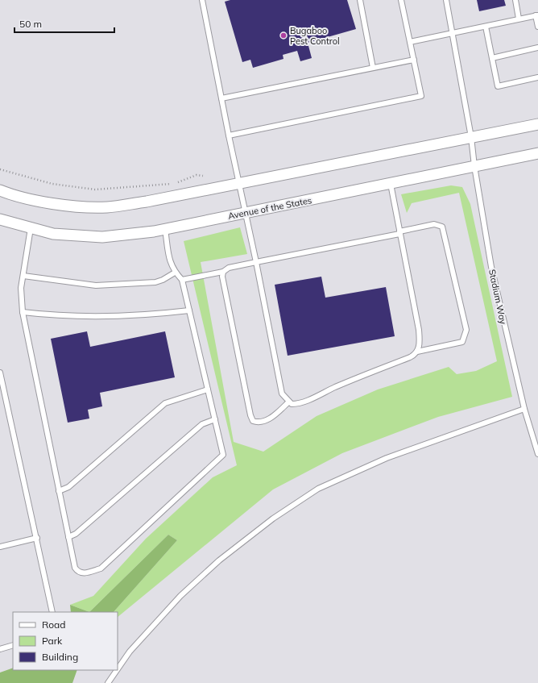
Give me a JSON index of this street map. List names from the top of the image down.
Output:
{
  "streets": {
    "street": ["Avenue of the States"],
    "lane": ["Stadium Way"]
  },
  "crossings": [
    ["Avenue of the States", "Stadium Way"]
  ],
  "places": ["Bugaboo Pest Control"],
  "legend": ["Road", "Park", "Building"],
  "scale_bar": "50 m"
}
